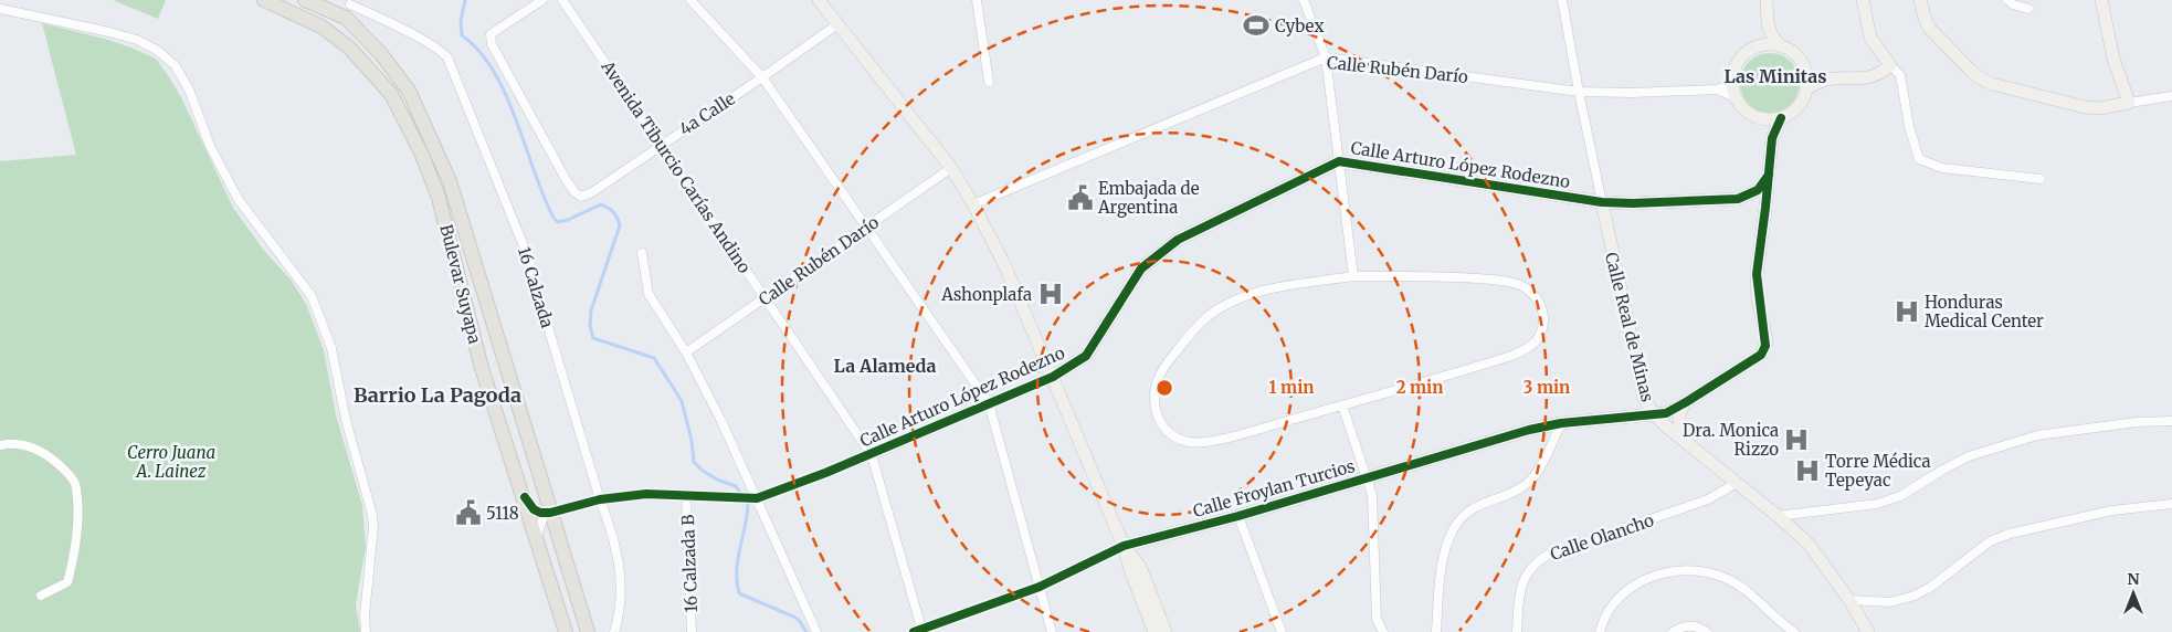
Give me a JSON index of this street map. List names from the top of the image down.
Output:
{
  "streets": {
    "main road": ["Bulevar Suyapa"],
    "street": [
      "Calle Rubén Darío",
      "4a Calle",
      "Calle Arturo López Rodezno",
      "Avenida Tiburcio Carías Andino",
      "16 Calzada",
      "Calle Real de Minas",
      "Calle Froylan Turcios",
      "Calle Olancho",
      "16 Calzada B"
    ]
  },
  "crossings": [
    ["Calle Rubén Darío", "Avenida Tiburcio Carías Andino"],
    ["Calle Rubén Darío", "Calle Real de Minas"],
    ["4a Calle", "Avenida Tiburcio Carías Andino"],
    ["Calle Arturo López Rodezno", "Avenida Tiburcio Carías Andino"],
    ["Calle Arturo López Rodezno", "Bulevar Suyapa"],
    ["Calle Arturo López Rodezno", "16 Calzada"],
    ["Calle Arturo López Rodezno", "Calle Real de Minas"],
    ["Calle Arturo López Rodezno", "Calle Froylan Turcios"],
    ["Calle Arturo López Rodezno", "16 Calzada B"],
    ["Avenida Tiburcio Carías Andino", "Calle Froylan Turcios"],
    ["Bulevar Suyapa", "16 Calzada"],
    ["Calle Real de Minas", "Calle Froylan Turcios"],
    ["Calle Real de Minas", "Calle Olancho"]
  ],
  "districts": ["Las Minitas", "La Alameda", "Barrio La Pagoda"],
  "parks": ["Cerro Juana A. Lainez"],
  "places": {
    "sports": ["Cybex"],
    "public building": ["Embajada de Argentina", "5118"],
    "hospital": [
      "Ashonplafa",
      "Honduras Medical Center",
      "Dra. Monica Rizzo",
      "Torre Médica Tepeyac"
    ]
  },
  "north": "top",
  "rings": ["1 min", "2 min", "3 min"]
}
